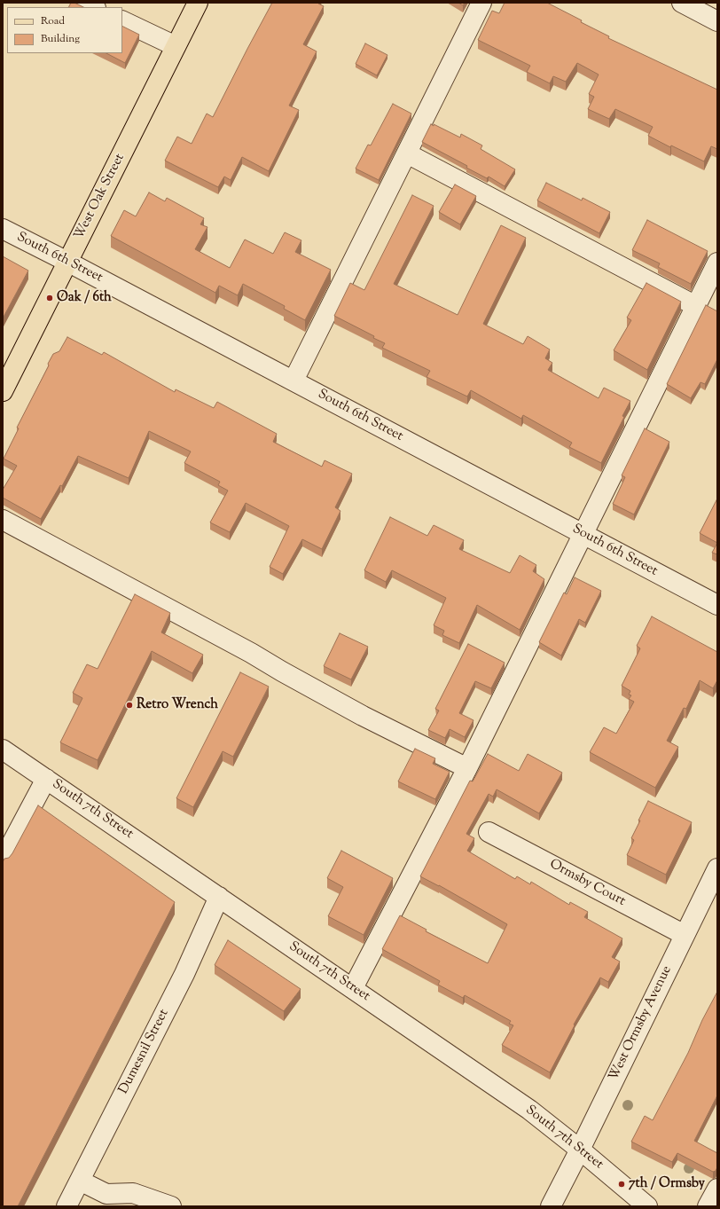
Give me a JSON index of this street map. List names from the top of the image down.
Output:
{
  "streets": {
    "main road": ["West Oak Street"],
    "street": [
      "South 6th Street",
      "South 7th Street",
      "Ormsby Court",
      "West Ormsby Avenue",
      "Dumesnil Street"
    ]
  },
  "crossings": [
    ["West Oak Street", "South 6th Street"],
    ["South 7th Street", "West Ormsby Avenue"],
    ["South 7th Street", "Dumesnil Street"],
    ["Ormsby Court", "West Ormsby Avenue"]
  ],
  "places": ["Oak / 6th", "Retro Wrench", "7th / Ormsby"],
  "legend": ["Road", "Building"]
}
